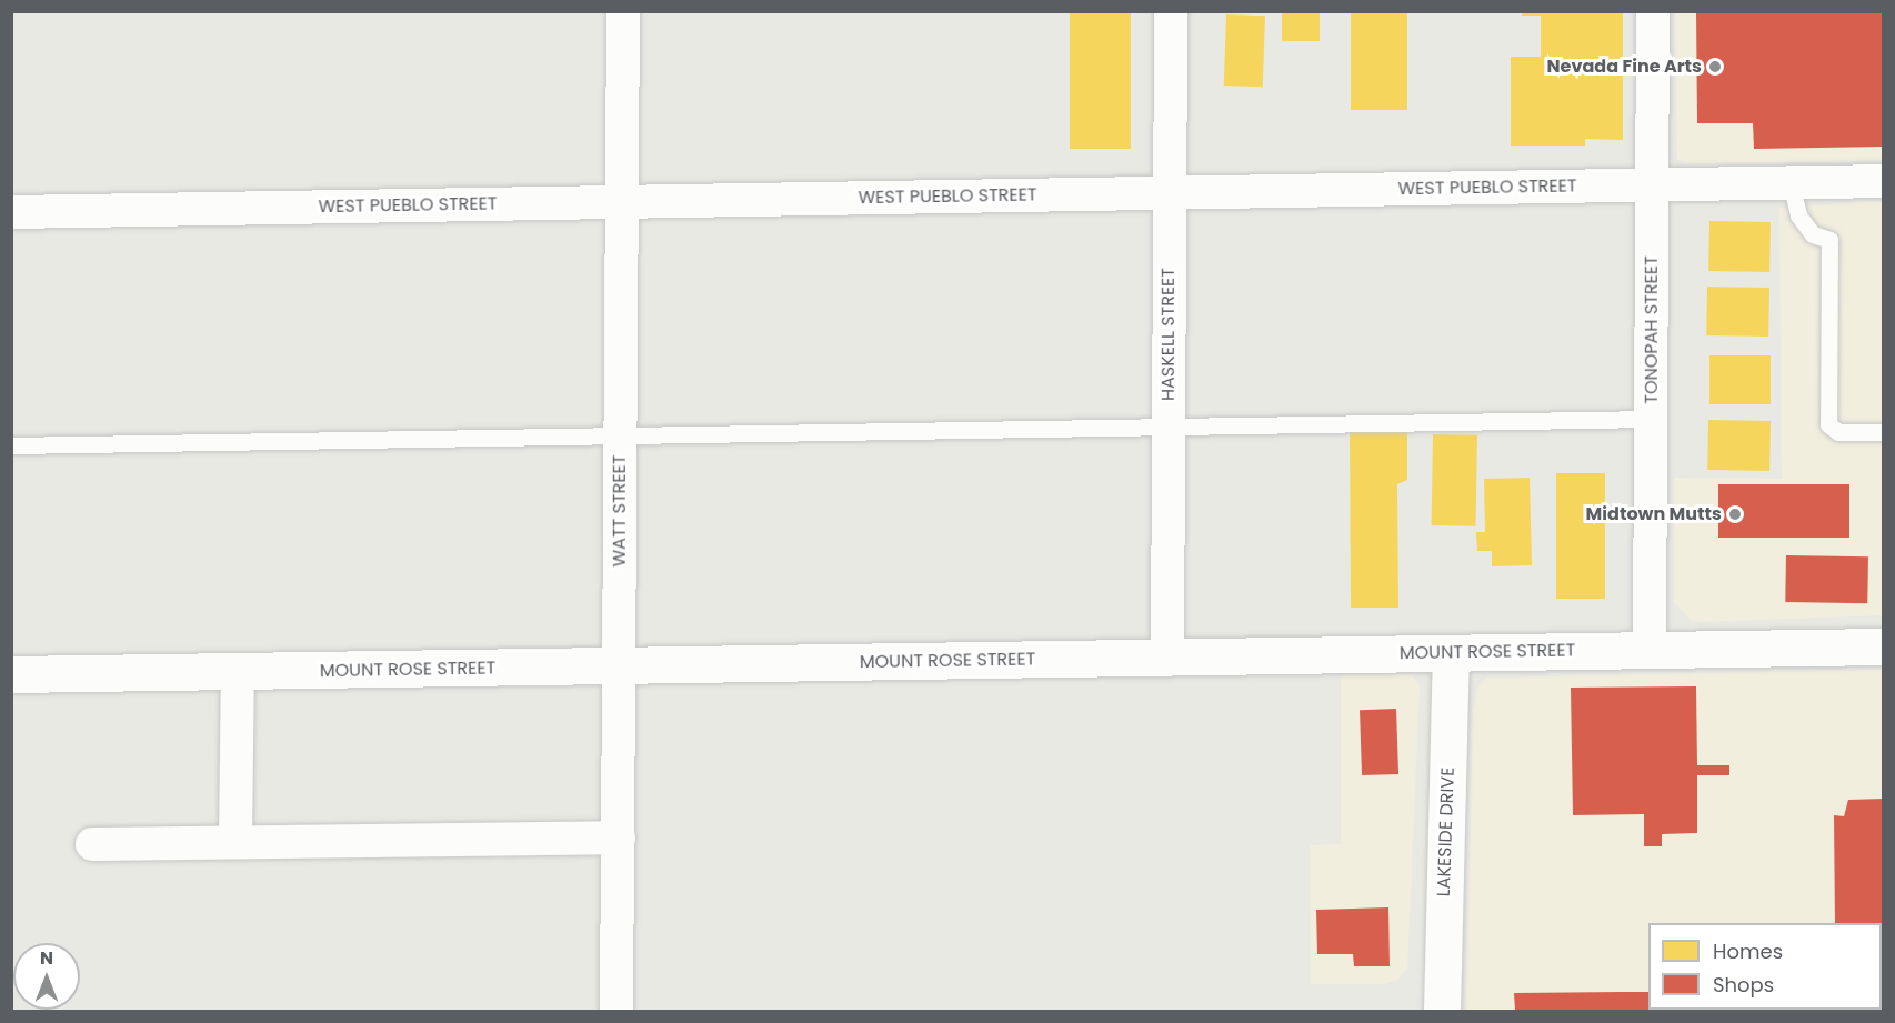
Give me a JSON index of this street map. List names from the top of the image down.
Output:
{
  "streets": {
    "street": [
      "WEST PUEBLO STREET",
      "TONOPAH STREET",
      "HASKELL STREET",
      "WATT STREET",
      "MOUNT ROSE STREET",
      "LAKESIDE DRIVE"
    ]
  },
  "crossings": [
    ["WEST PUEBLO STREET", "TONOPAH STREET"],
    ["WEST PUEBLO STREET", "HASKELL STREET"],
    ["WEST PUEBLO STREET", "WATT STREET"],
    ["TONOPAH STREET", "MOUNT ROSE STREET"],
    ["HASKELL STREET", "MOUNT ROSE STREET"],
    ["WATT STREET", "MOUNT ROSE STREET"],
    ["MOUNT ROSE STREET", "LAKESIDE DRIVE"]
  ],
  "places": ["Nevada Fine Arts", "Midtown Mutts"],
  "legend": ["Homes", "Shops"],
  "north": "top"
}
